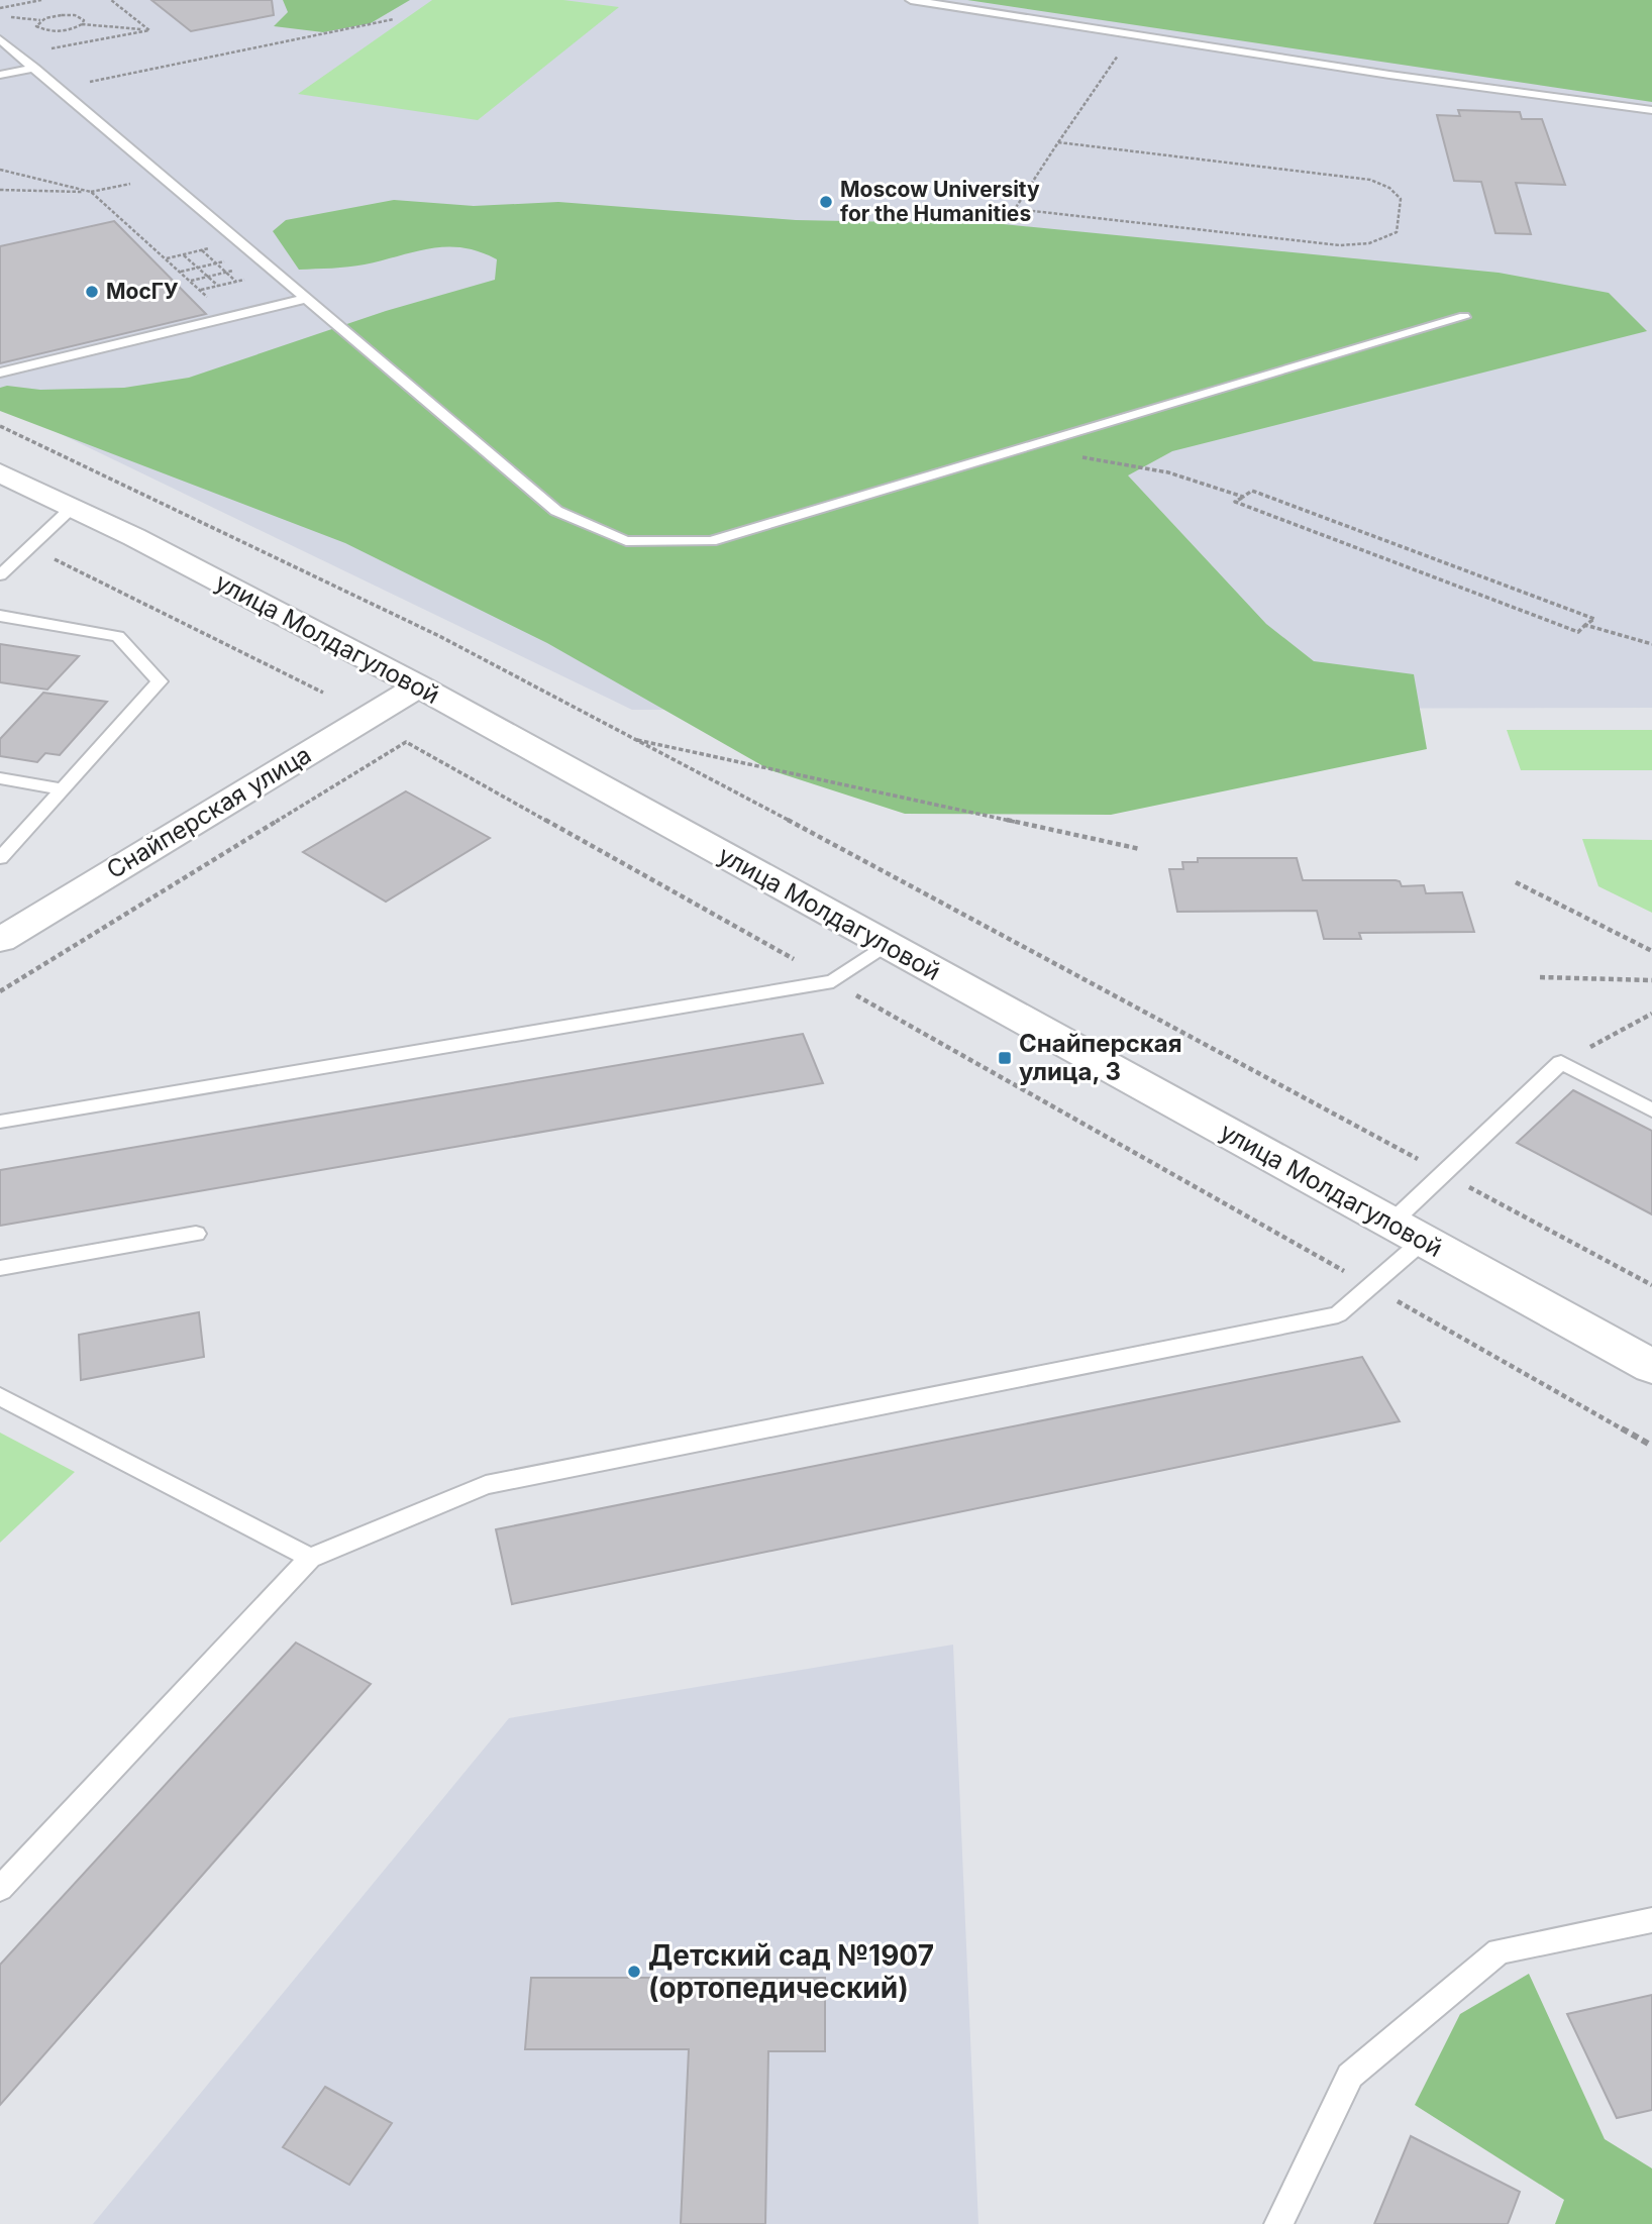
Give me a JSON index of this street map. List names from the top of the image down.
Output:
{
  "streets": {
    "street": ["улица Молдагуловой", "Снайперская улица"]
  },
  "crossings": [
    ["улица Молдагуловой", "Снайперская улица"]
  ],
  "places": {
    "other": ["Moscow University for the Humanities", "МосГУ", "Детский сад №1907 (ортопедический)"],
    "transit": ["Снайперская улица, 3"]
  }
}
